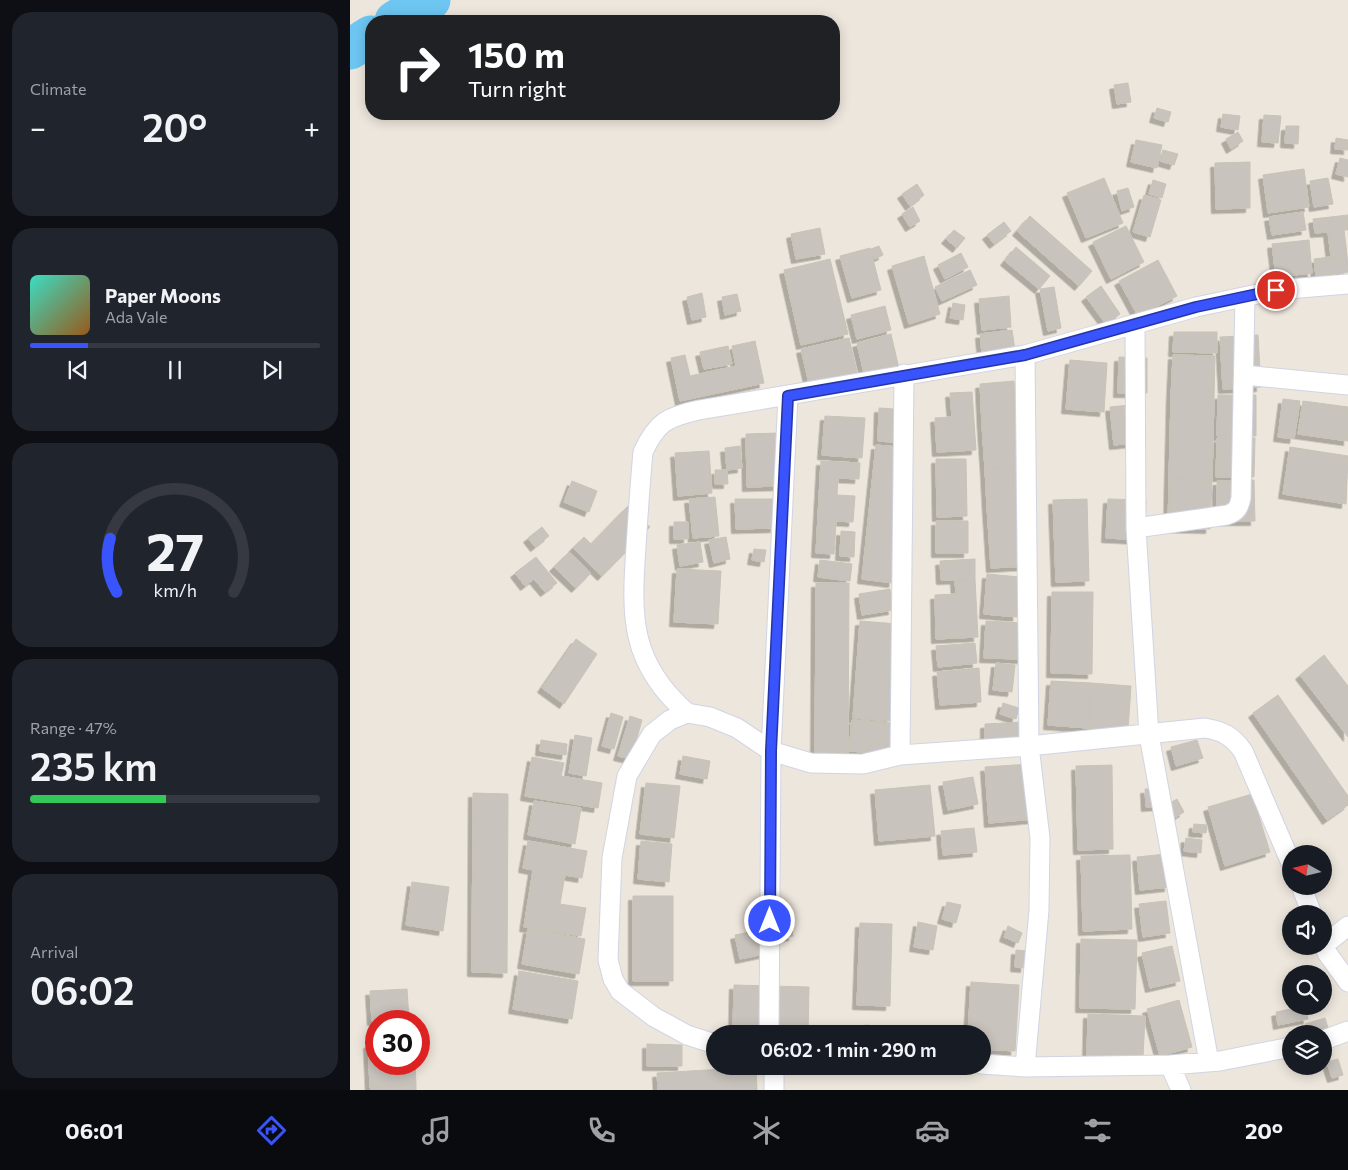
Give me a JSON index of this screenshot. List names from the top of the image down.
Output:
{
  "north": "left",
  "page": {
    "tile": [
      "Climate",
      ["Range · 47%", "235 km"],
      ["Arrival", "06:02"]
    ],
    "turn": ["150 m", "Turn right"],
    "heat": ["−", "20°", "+"],
    "song": ["Paper Moons", "Ada Vale"],
    "limit": "30",
    "trip": "06:02 · 1 min · 290 m",
    "tabs": ["06:01", "20°"],
    "gauge": ["27", "km/h"]
  }
}
